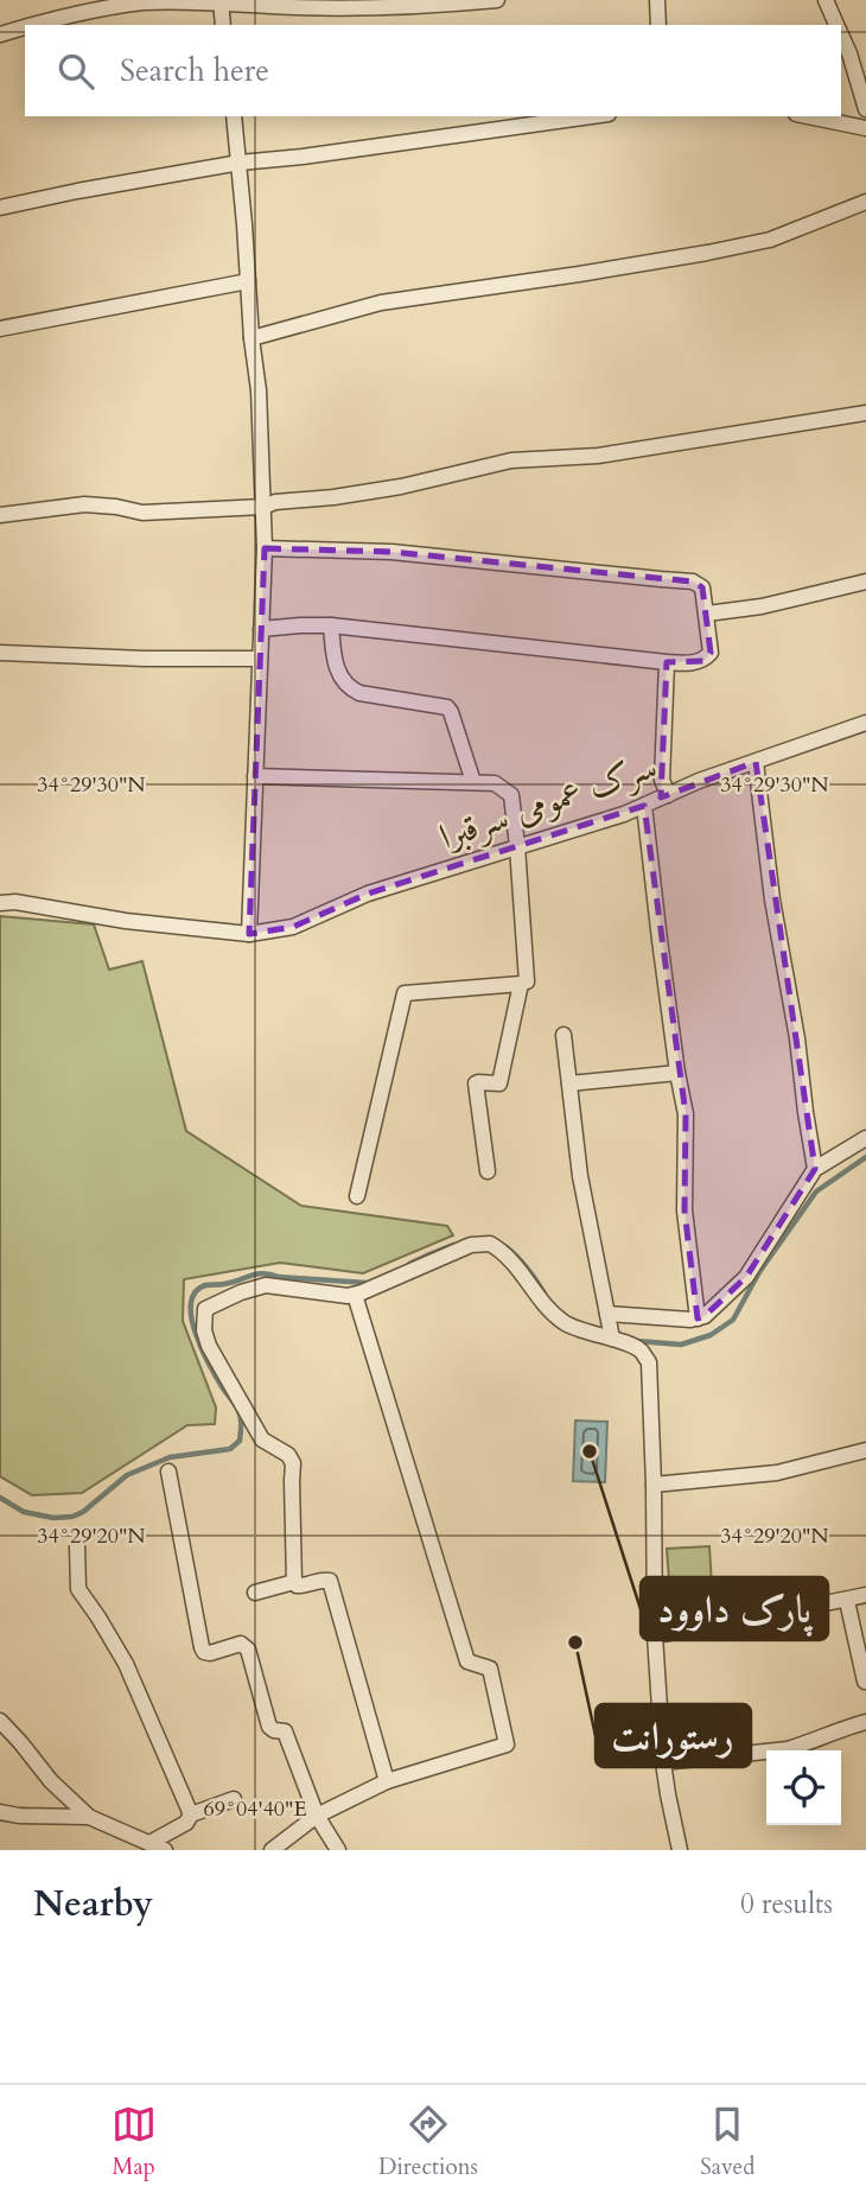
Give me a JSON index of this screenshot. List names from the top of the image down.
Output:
{
  "streets": {
    "street": ["سرک عمومی سرقبرا"]
  },
  "places": ["پارک داوود", "رستورانت"],
  "page": {
    "search": "Search here",
    "heading": ["Nearby", "0 results"],
    "nav": ["Map", "Directions", "Saved"]
  },
  "coordinates": ["34°29'30\"N", "34°29'20\"N", "69°04'40\"E"]
}
